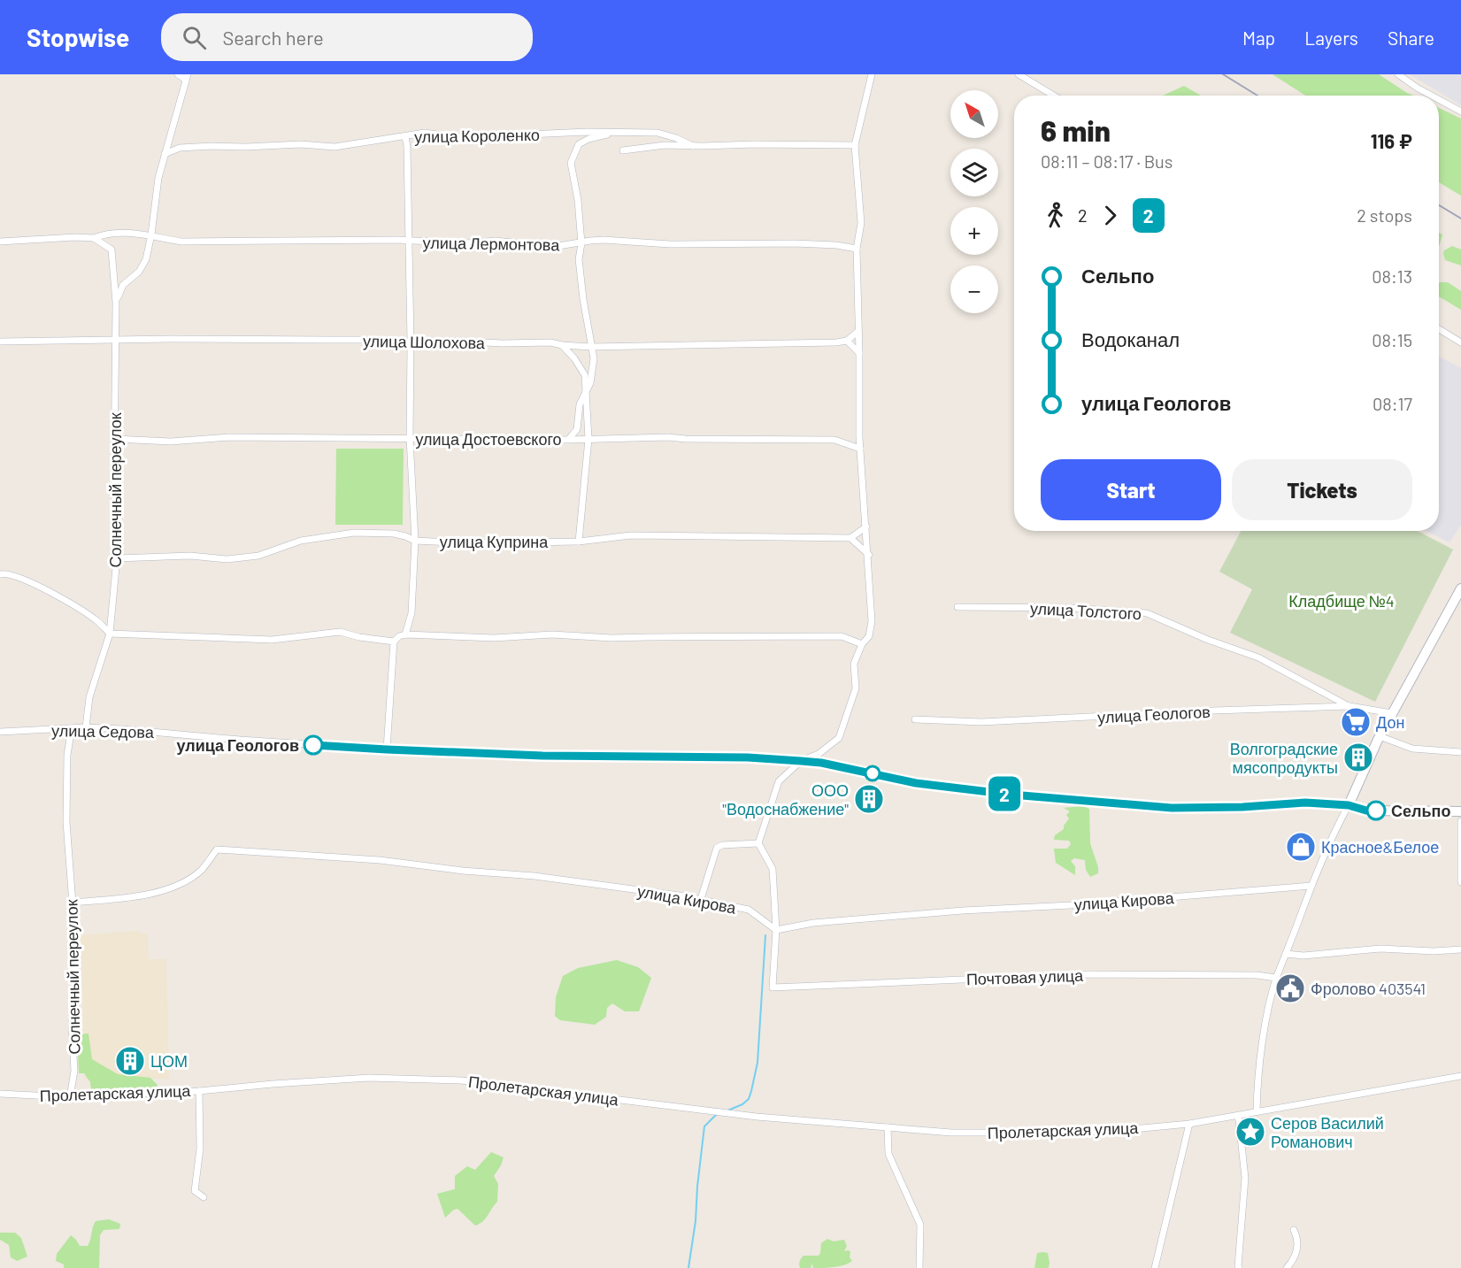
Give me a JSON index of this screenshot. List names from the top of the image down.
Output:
{
  "streets": {
    "street": [
      "улица Короленко",
      "улица Лермонтова",
      "улица Шолохова",
      "улица Достоевского",
      "Солнечный переулок",
      "улица Куприна",
      "улица Толстого",
      "улица Геологов",
      "улица Седова",
      "улица Кирова",
      "Почтовая улица",
      "Пролетарская улица"
    ]
  },
  "crossings": [
    ["улица Лермонтова", "Солнечный переулок"],
    ["улица Шолохова", "Солнечный переулок"],
    ["улица Достоевского", "Солнечный переулок"],
    ["Солнечный переулок", "улица Куприна"],
    ["Солнечный переулок", "улица Седова"],
    ["Солнечный переулок", "улица Кирова"],
    ["Солнечный переулок", "Пролетарская улица"],
    ["улица Толстого", "улица Геологов"],
    ["улица Кирова", "Почтовая улица"]
  ],
  "parks": ["Кладбище №4"],
  "places": {
    "supermarket": ["Дон"],
    "other": ["улица Геологов", "Сельпо"],
    "building": ["Волгоградские мясопродукты", "ООО \"Водоснабжение\"", "ЦОМ"],
    "shop": ["Красное&Белое"],
    "public building": ["Фролово 403541"],
    "place": ["Серов Василий Романович"]
  },
  "lines": ["bus line 2"],
  "north": "top left",
  "page": {
    "header": "Stopwise",
    "search": "Search here",
    "nav": ["Map", "Layers", "Share"],
    "on_map": "2",
    "map_buttons": ["+", "−"],
    "heading": ["6 min", "08:11 – 08:17 · Bus", "116 ₽"],
    "legs": ["2", "2", "2 stops"],
    "list": [
      {
        "name": "Сельпо",
        "value": "08:13"
      },
      {
        "name": "Водоканал",
        "value": "08:15"
      },
      {
        "name": "улица Геологов",
        "value": "08:17"
      }
    ],
    "buttons": ["Start", "Tickets"]
  }
}
